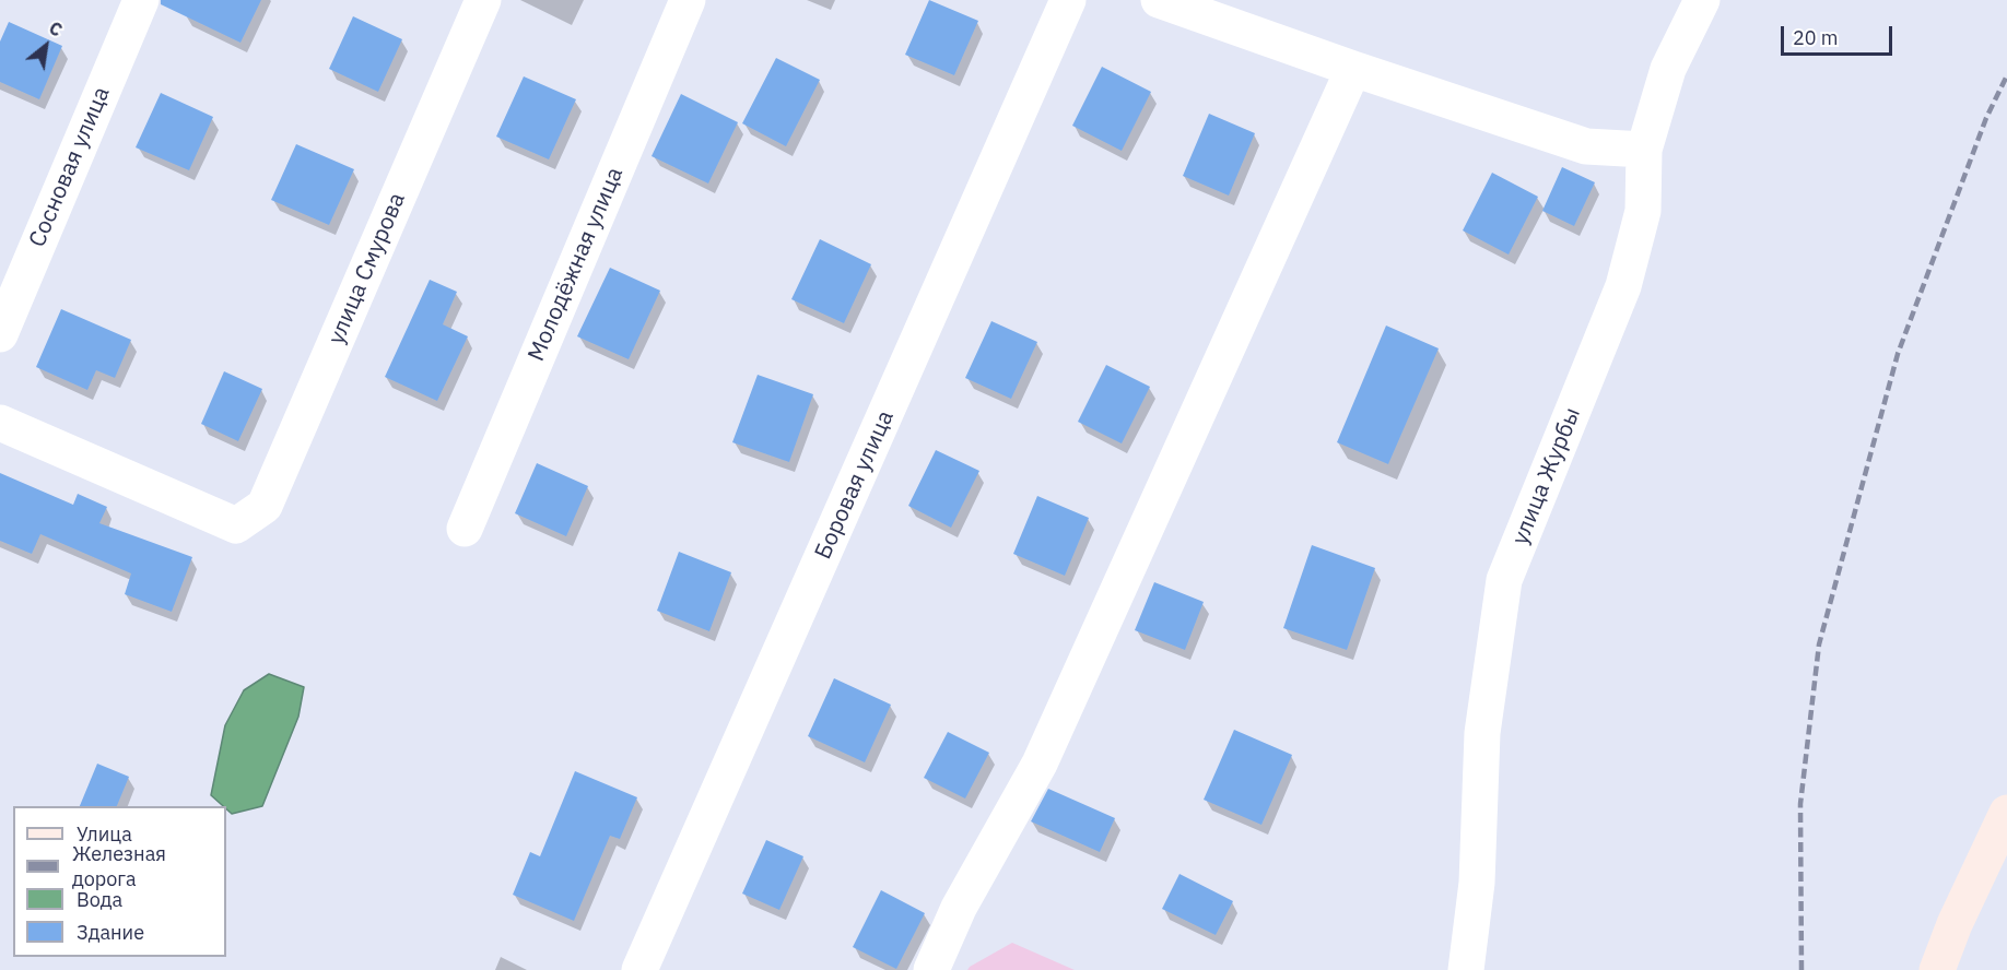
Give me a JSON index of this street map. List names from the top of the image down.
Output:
{
  "streets": {
    "street": [
      "Сосновая улица",
      "Молодёжная улица",
      "улица Смурова",
      "улица Журбы",
      "Боровая улица"
    ]
  },
  "legend": [
    "Улица",
    "Железная дорога",
    "Вода",
    "Здание"
  ],
  "scale_bar": "20 m",
  "north": "top right"
}
